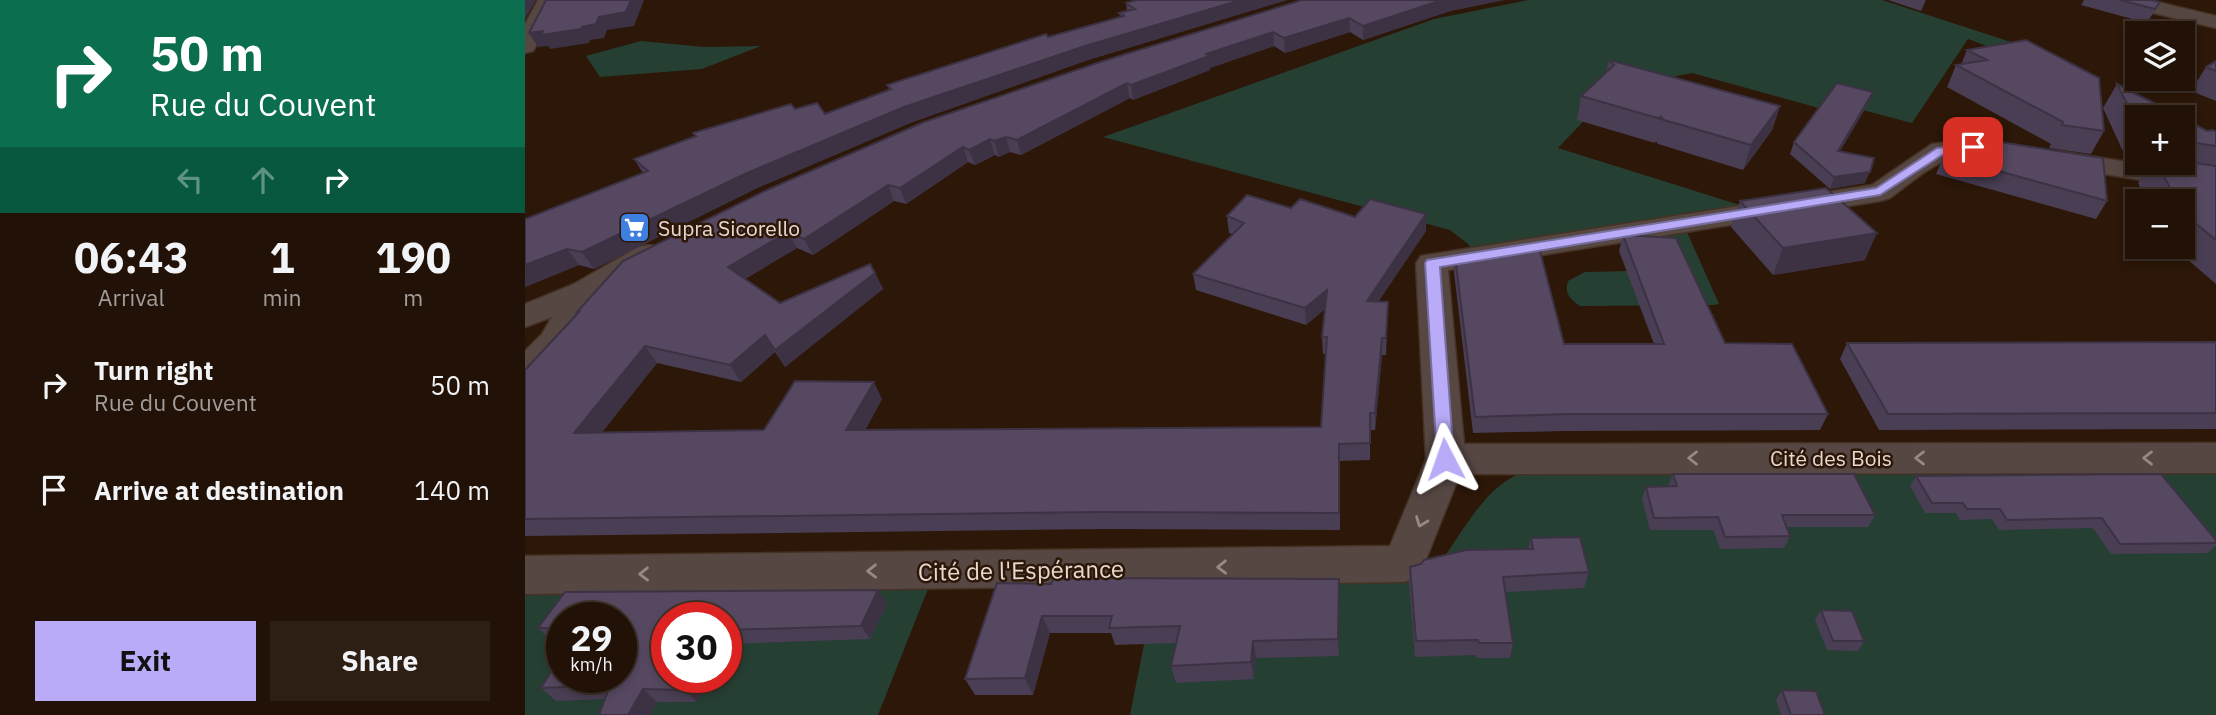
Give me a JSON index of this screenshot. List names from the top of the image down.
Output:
{
  "streets": {
    "street": ["Cité des Bois", "Cité de l'Espérance"]
  },
  "crossings": [
    ["Cité des Bois", "Cité de l'Espérance"]
  ],
  "one_way": ["Cité des Bois", "Cité de l'Espérance"],
  "places": {
    "supermarket": ["Supra Sicorello"]
  },
  "page": {
    "turn": ["50 m", "Rue du Couvent"],
    "map_buttons": ["+", "−"],
    "eta": [
      "06:43",
      "Arrival",
      "1",
      "min",
      "190",
      "m"
    ],
    "list": [
      {
        "name": "Turn right",
        "note": "Rue du Couvent",
        "value": "50 m"
      },
      {
        "name": "Arrive at destination",
        "value": "140 m"
      }
    ],
    "speed": "29 km/h",
    "limit": "30",
    "buttons": ["Exit", "Share"]
  }
}
